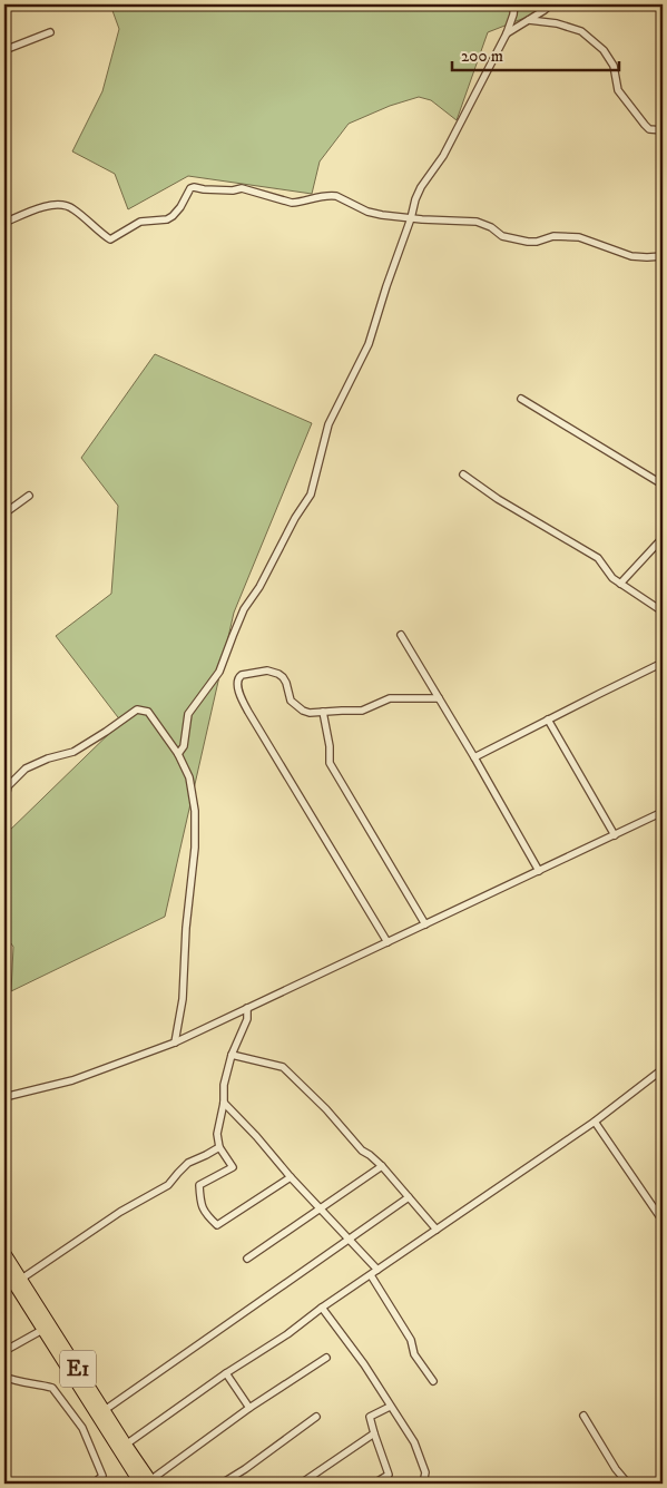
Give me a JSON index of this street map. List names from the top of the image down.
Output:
{
  "streets": {
    "highway": ["E1"]
  },
  "scale_bar": "200 m"
}
